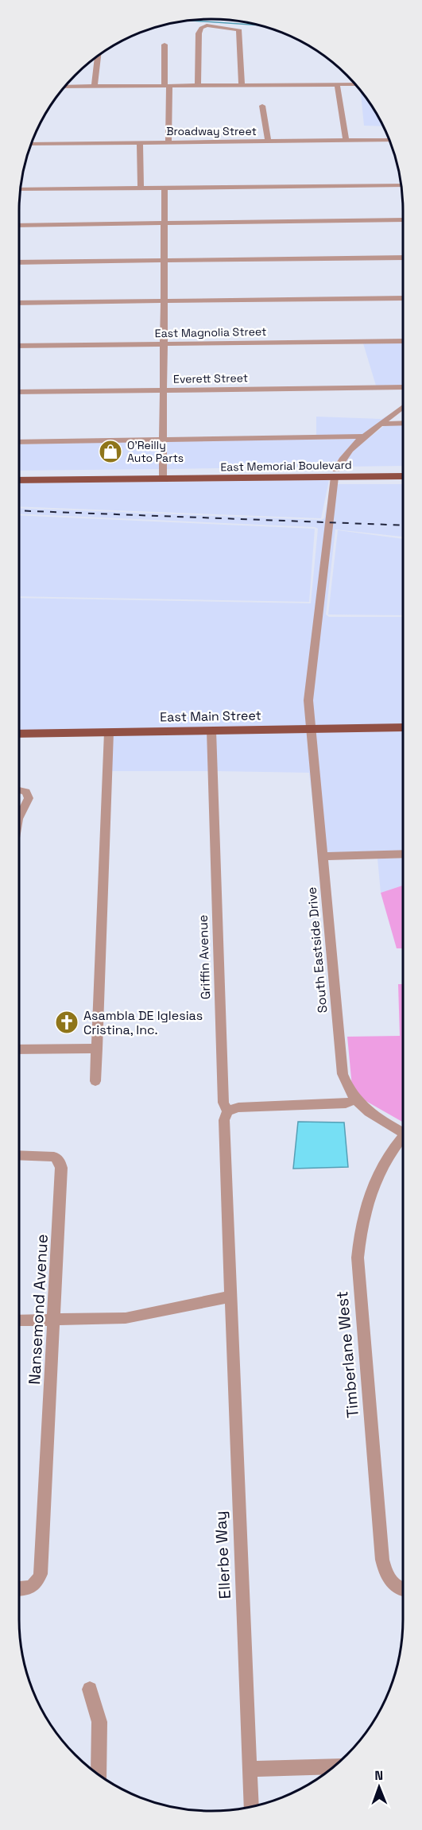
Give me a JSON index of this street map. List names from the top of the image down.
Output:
{
  "streets": {
    "main road": ["East Memorial Boulevard", "East Main Street"],
    "street": [
      "Broadway Street",
      "East Magnolia Street",
      "Everett Street",
      "South Eastside Drive",
      "Griffin Avenue",
      "Nansemond Avenue",
      "Timberlane West",
      "Ellerbe Way"
    ]
  },
  "crossings": [
    ["East Memorial Boulevard", "South Eastside Drive"],
    ["East Main Street", "South Eastside Drive"],
    ["East Main Street", "Griffin Avenue"],
    ["Griffin Avenue", "Ellerbe Way"]
  ],
  "places": {
    "shop": ["O'Reilly Auto Parts"],
    "church": ["Asambla DE Iglesias Cristina, Inc."]
  },
  "north": "top"
}
